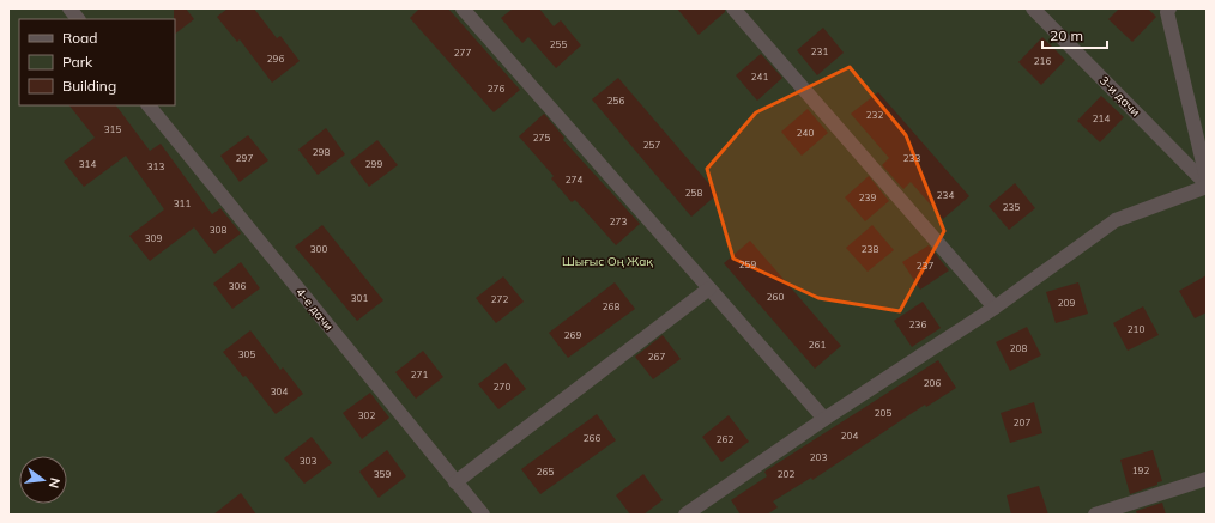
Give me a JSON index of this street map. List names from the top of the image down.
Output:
{
  "streets": {
    "lane": ["3-и дачи", "4-е дачи"]
  },
  "parks": ["Шығыс Оң Жақ"],
  "house_numbers": [
    "255",
    "231",
    "277",
    "296",
    "216",
    "241",
    "276",
    "256",
    "232",
    "214",
    "315",
    "240",
    "275",
    "257",
    "298",
    "297",
    "233",
    "314",
    "299",
    "313",
    "274",
    "258",
    "234",
    "239",
    "311",
    "235",
    "273",
    "308",
    "309",
    "300",
    "238",
    "259",
    "237",
    "306",
    "260",
    "301",
    "272",
    "209",
    "268",
    "236",
    "210",
    "269",
    "261",
    "208",
    "305",
    "267",
    "271",
    "206",
    "270",
    "304",
    "205",
    "302",
    "207",
    "204",
    "266",
    "262",
    "203",
    "303",
    "192",
    "265",
    "359",
    "202"
  ],
  "legend": ["Road", "Park", "Building"],
  "scale_bar": "20 m",
  "north": "right"
}
